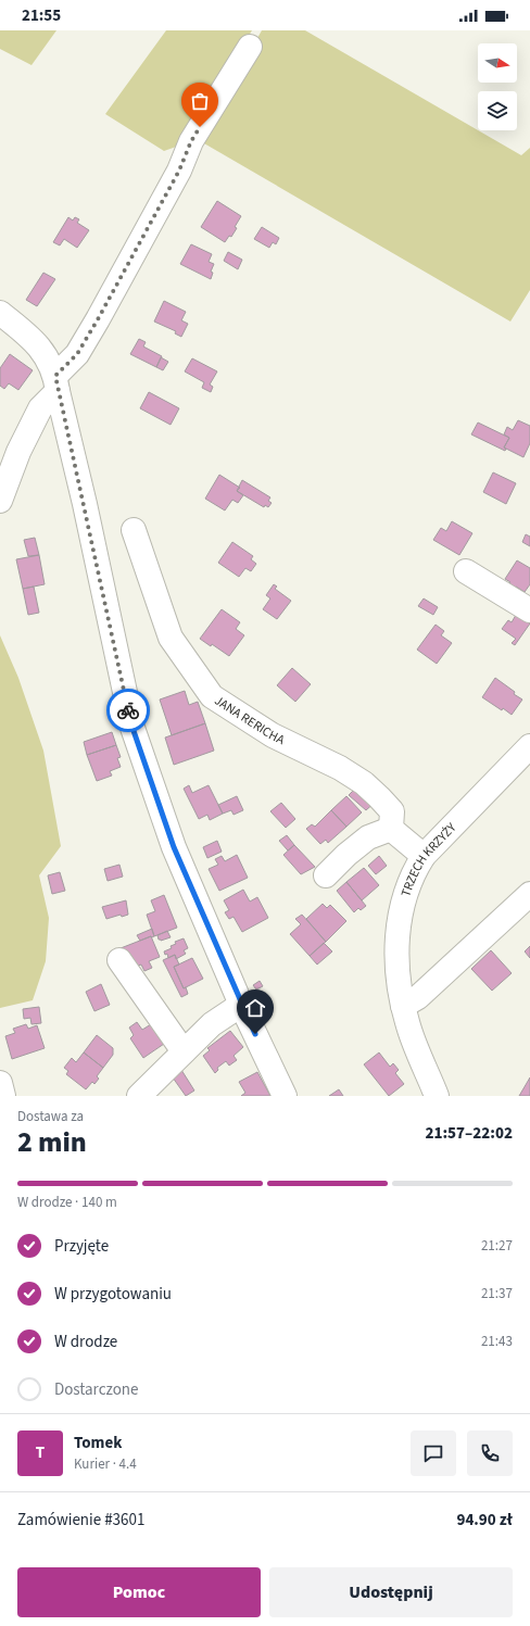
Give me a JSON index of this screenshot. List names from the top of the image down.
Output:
{
  "streets": {
    "street": ["JANA RERICHA", "TRZECH KRZYŻY"]
  },
  "north": "right",
  "page": {
    "status": "21:55",
    "heading": ["2 min", "Dostawa za", "21:57–22:02"],
    "panel": [
      "Tomek",
      "Kurier · 4.4",
      "Zamówienie #3601",
      "94.90 zł"
    ],
    "bar": "W drodze · 140 m",
    "list": [
      ["Przyjęte", "21:27"],
      ["W przygotowaniu", "21:37"],
      ["W drodze", "21:43"],
      "Dostarczone"
    ],
    "round": "T",
    "buttons": ["Pomoc", "Udostępnij"]
  }
}
